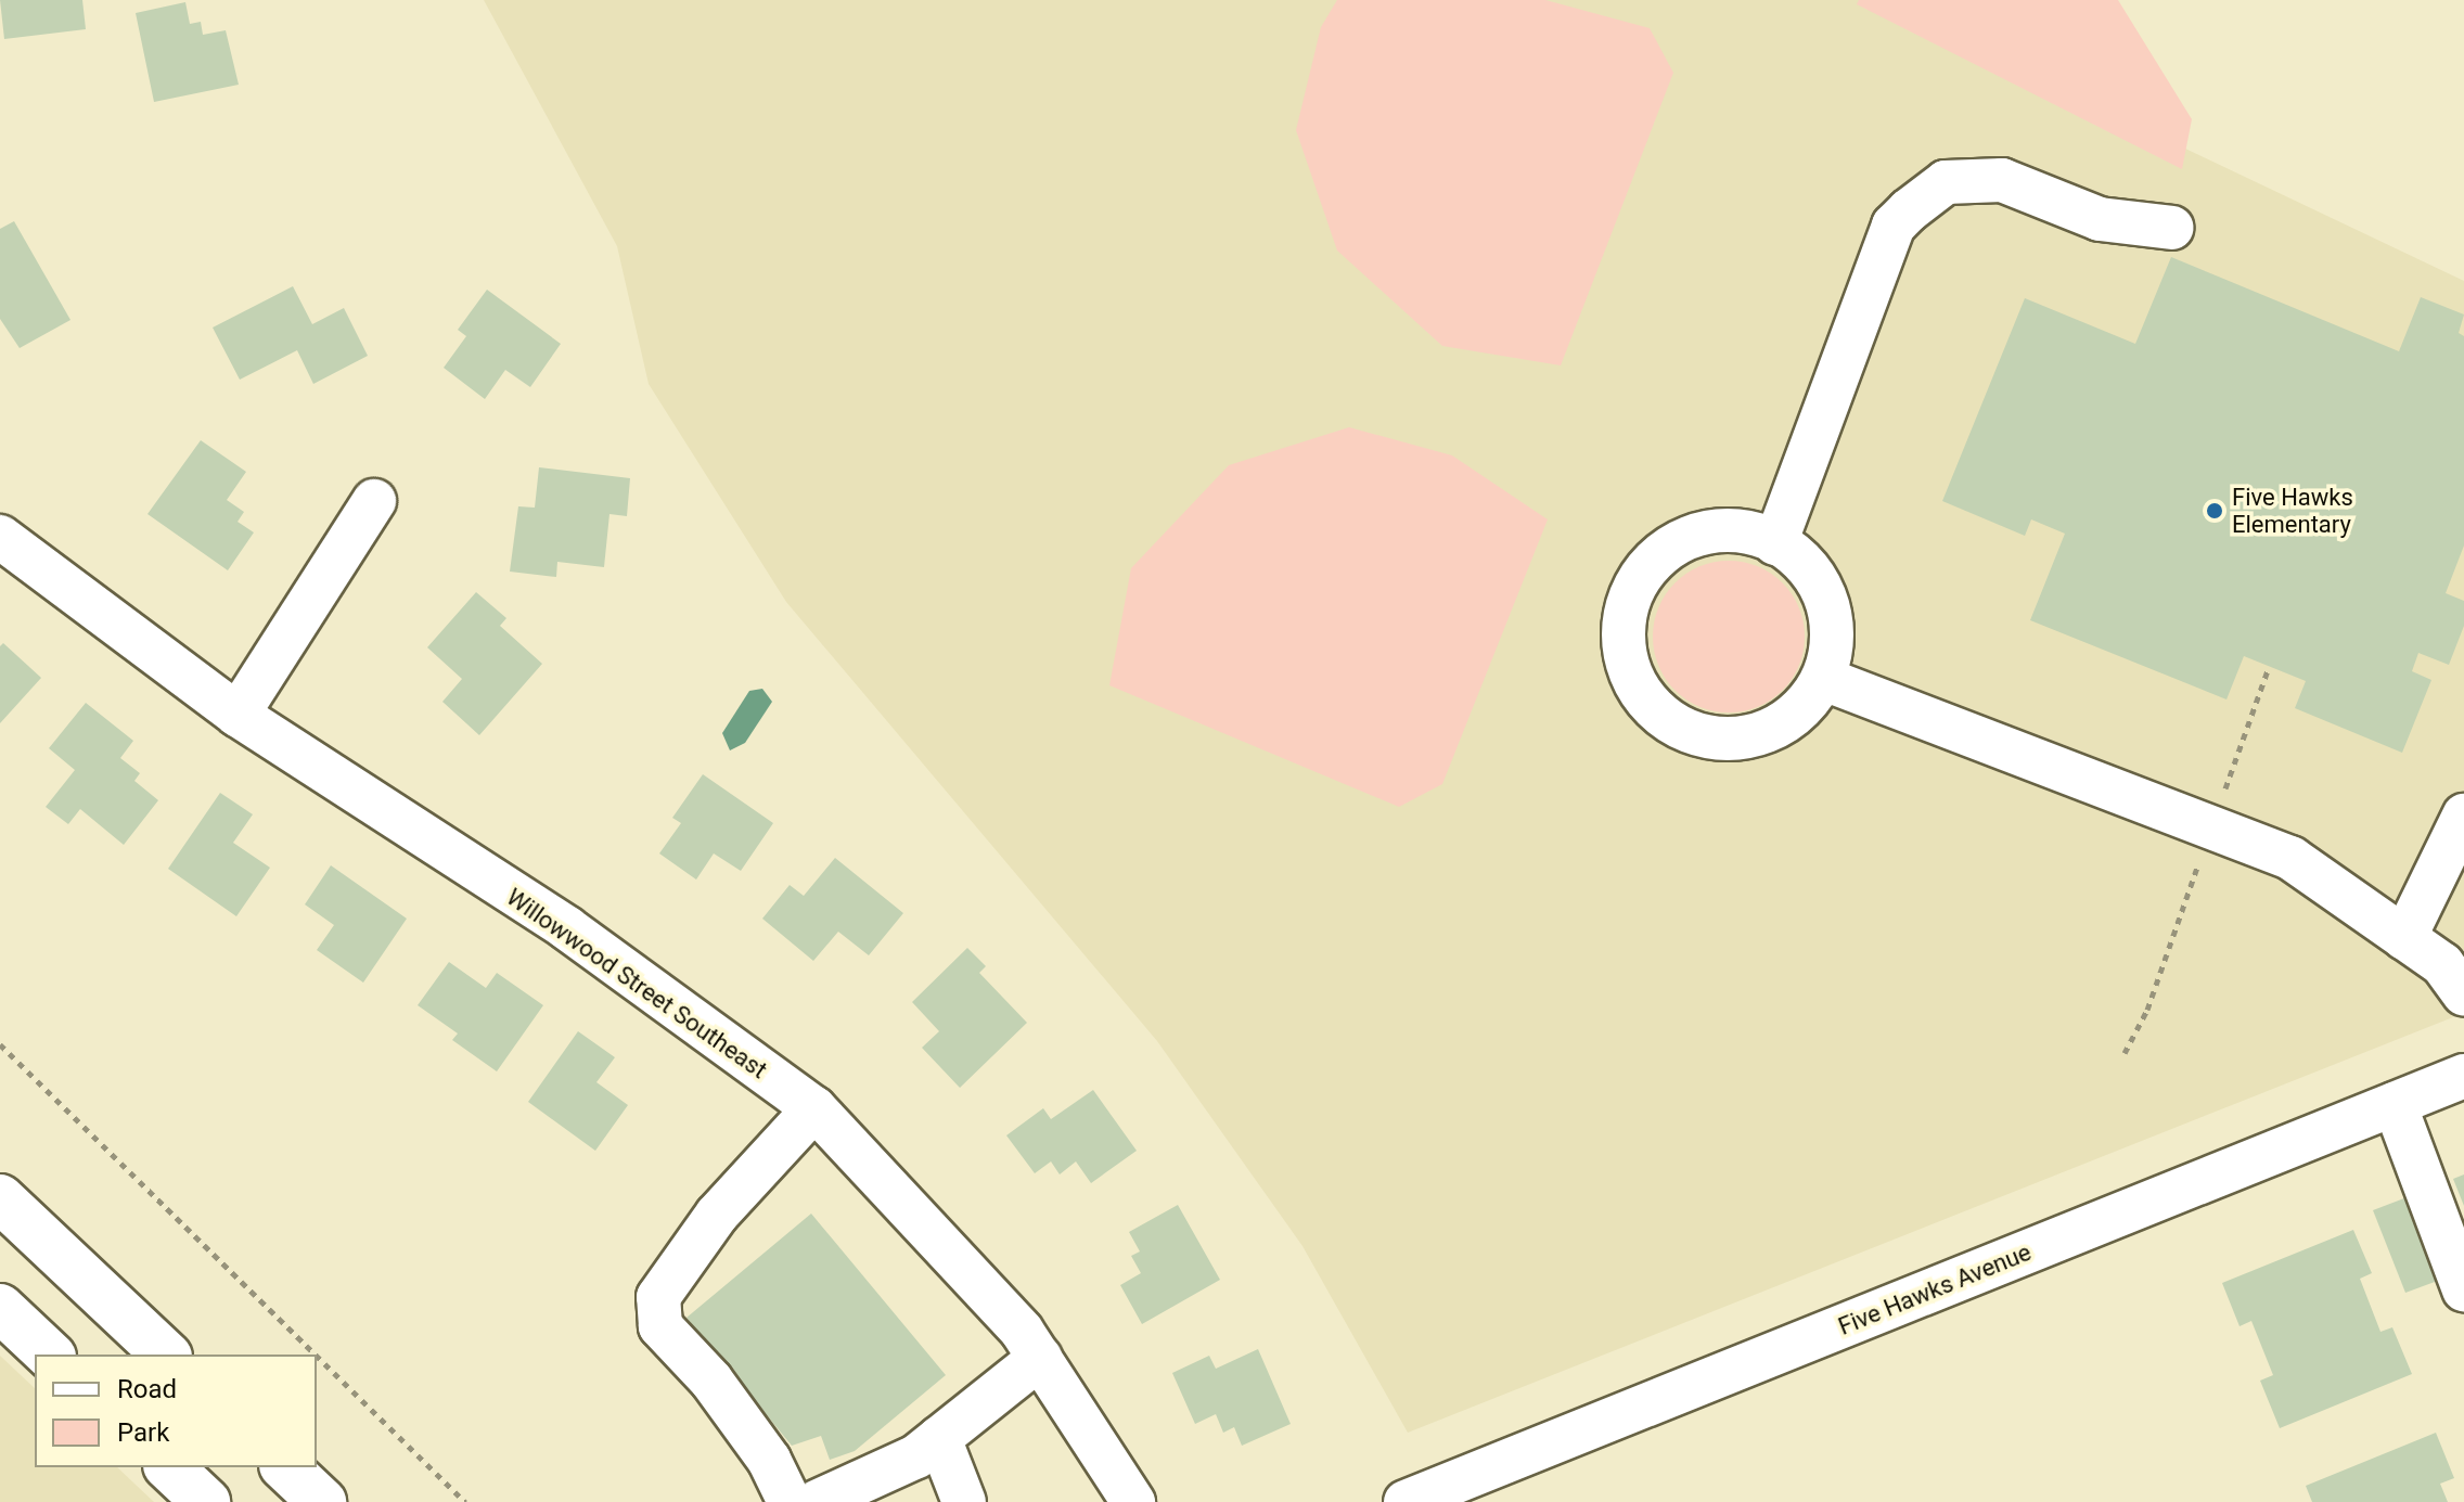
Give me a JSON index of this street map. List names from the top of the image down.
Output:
{
  "streets": {
    "street": ["Willowwood Street Southeast", "Five Hawks Avenue"]
  },
  "places": ["Five Hawks Elementary"],
  "legend": ["Road", "Park"]
}
